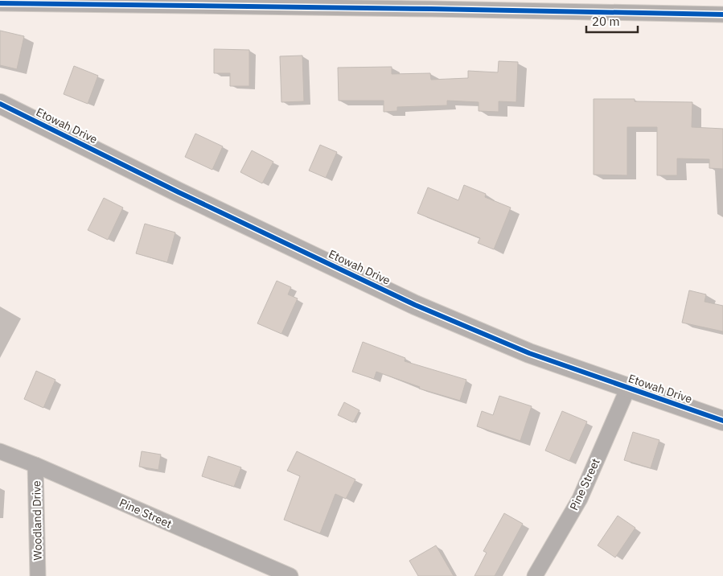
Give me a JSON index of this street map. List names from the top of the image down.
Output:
{
  "streets": {
    "street": ["Etowah Drive", "Pine Street", "Woodland Drive"]
  },
  "crossings": [
    ["Etowah Drive", "Pine Street"],
    ["Pine Street", "Woodland Drive"]
  ],
  "scale_bar": "20 m"
}
